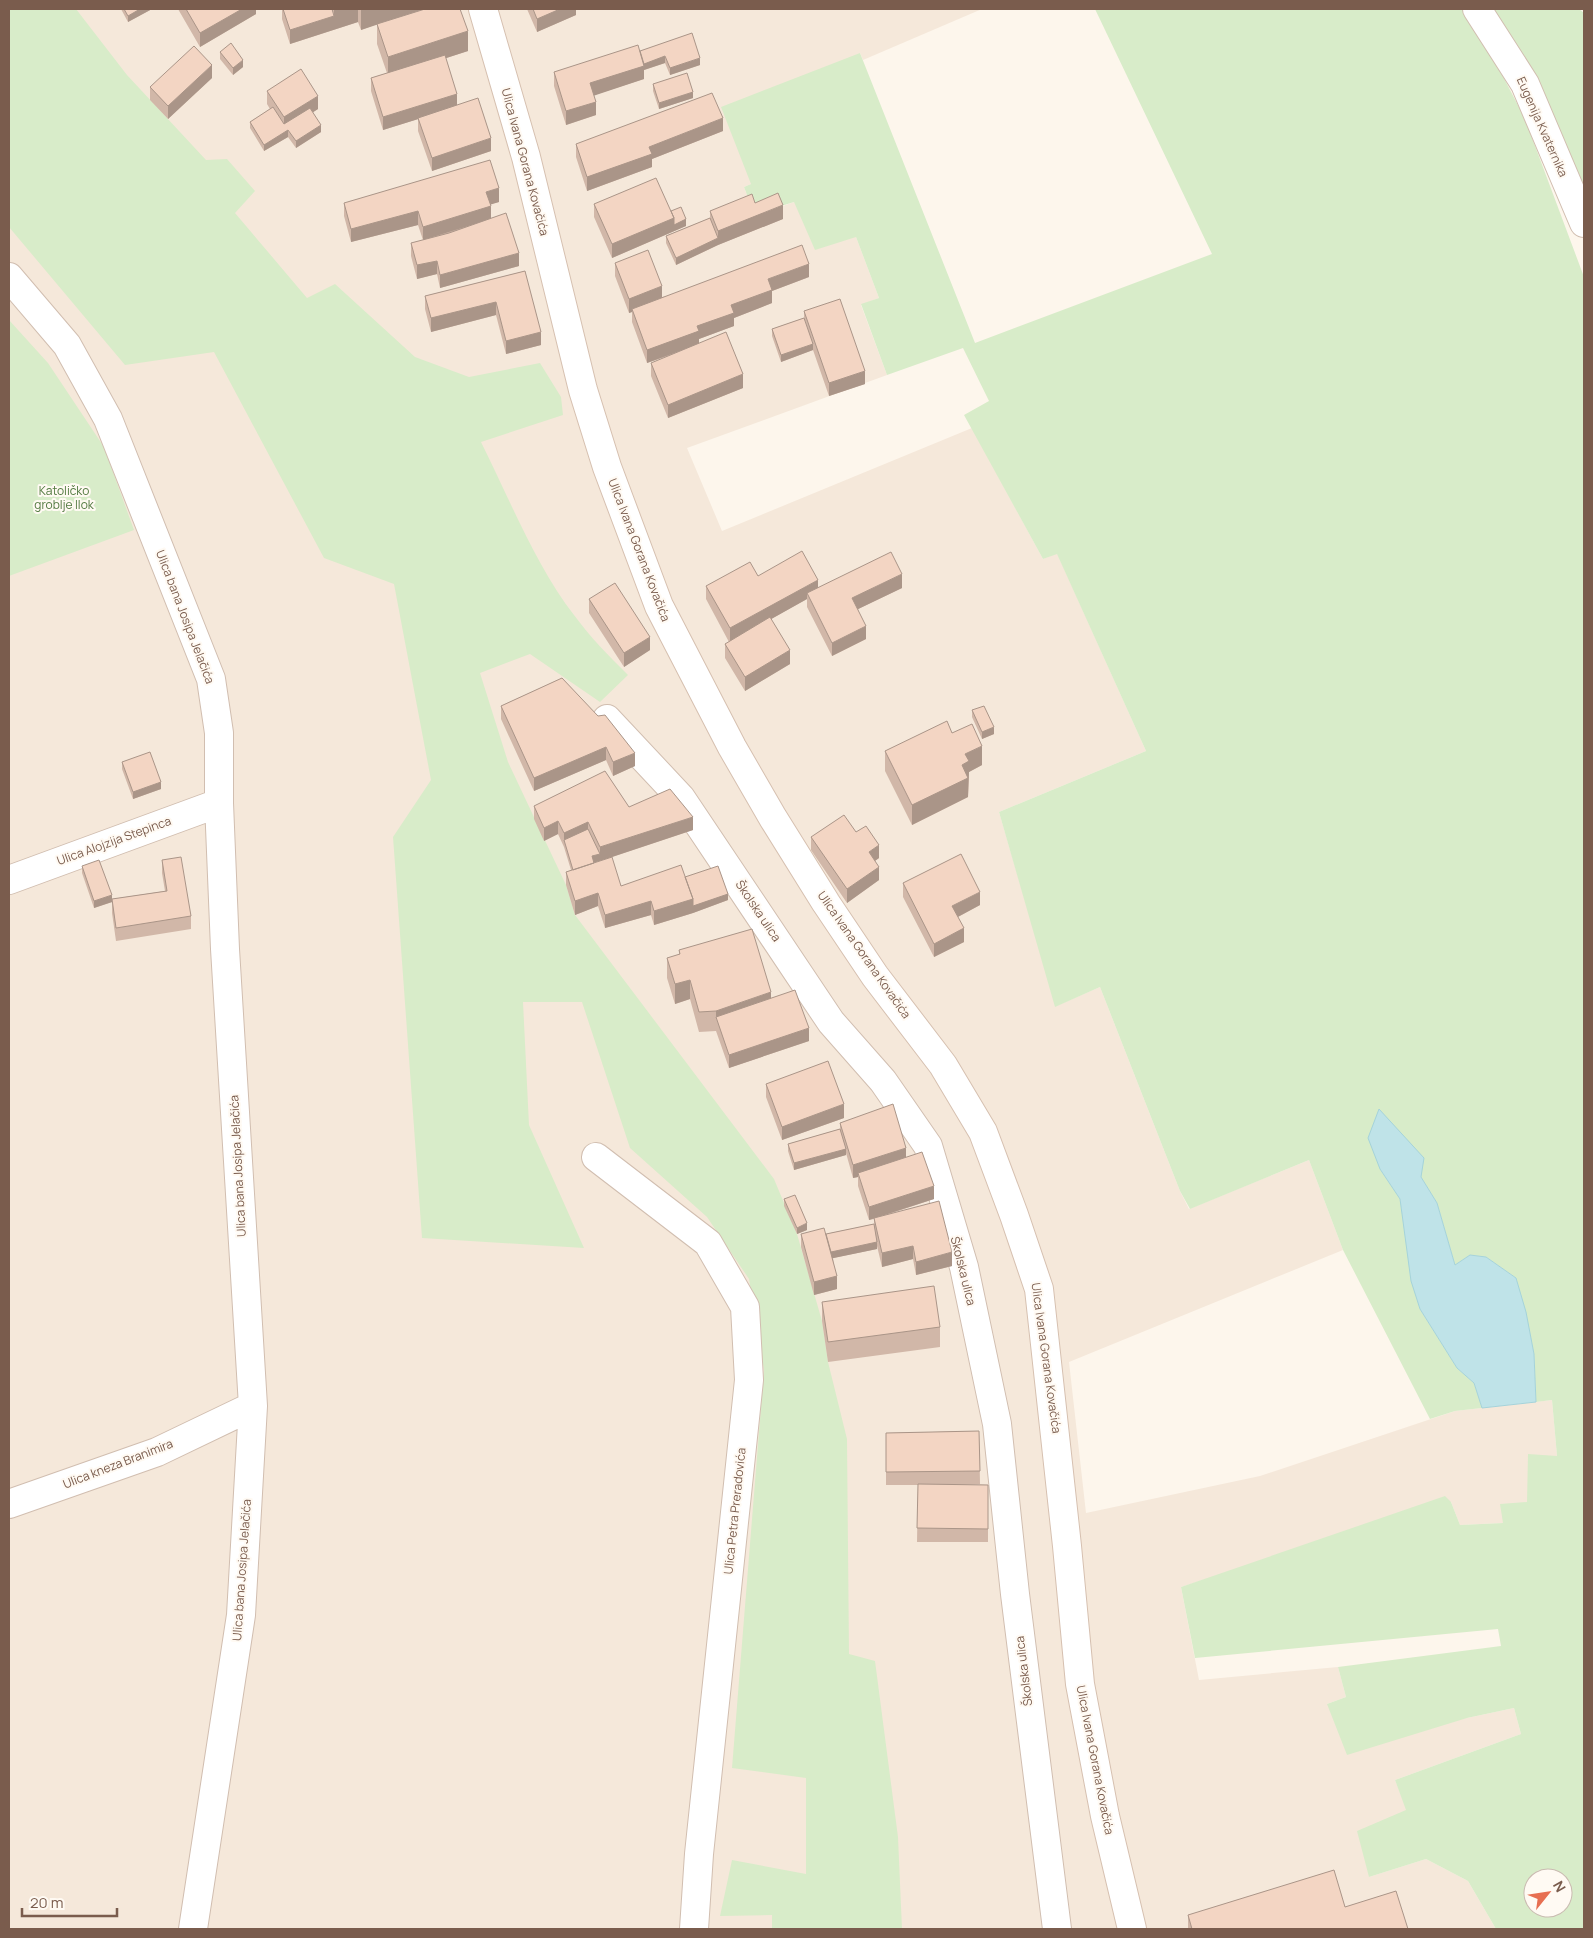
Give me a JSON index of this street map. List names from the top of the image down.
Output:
{
  "streets": {
    "street": [
      "Eugenija Kvaternika",
      "Ulica Ivana Gorana Kovačića",
      "Ulica bana Josipa Jelačića",
      "Ulica Alojzija Stepinca",
      "Školska ulica",
      "Ulica kneza Branimira",
      "Ulica Petra Preradovića"
    ]
  },
  "crossings": [
    ["Ulica bana Josipa Jelačića", "Ulica Alojzija Stepinca"],
    ["Ulica bana Josipa Jelačića", "Ulica kneza Branimira"]
  ],
  "parks": ["Katoličko groblje Ilok"],
  "scale_bar": "20 m",
  "north": "top right"
}
